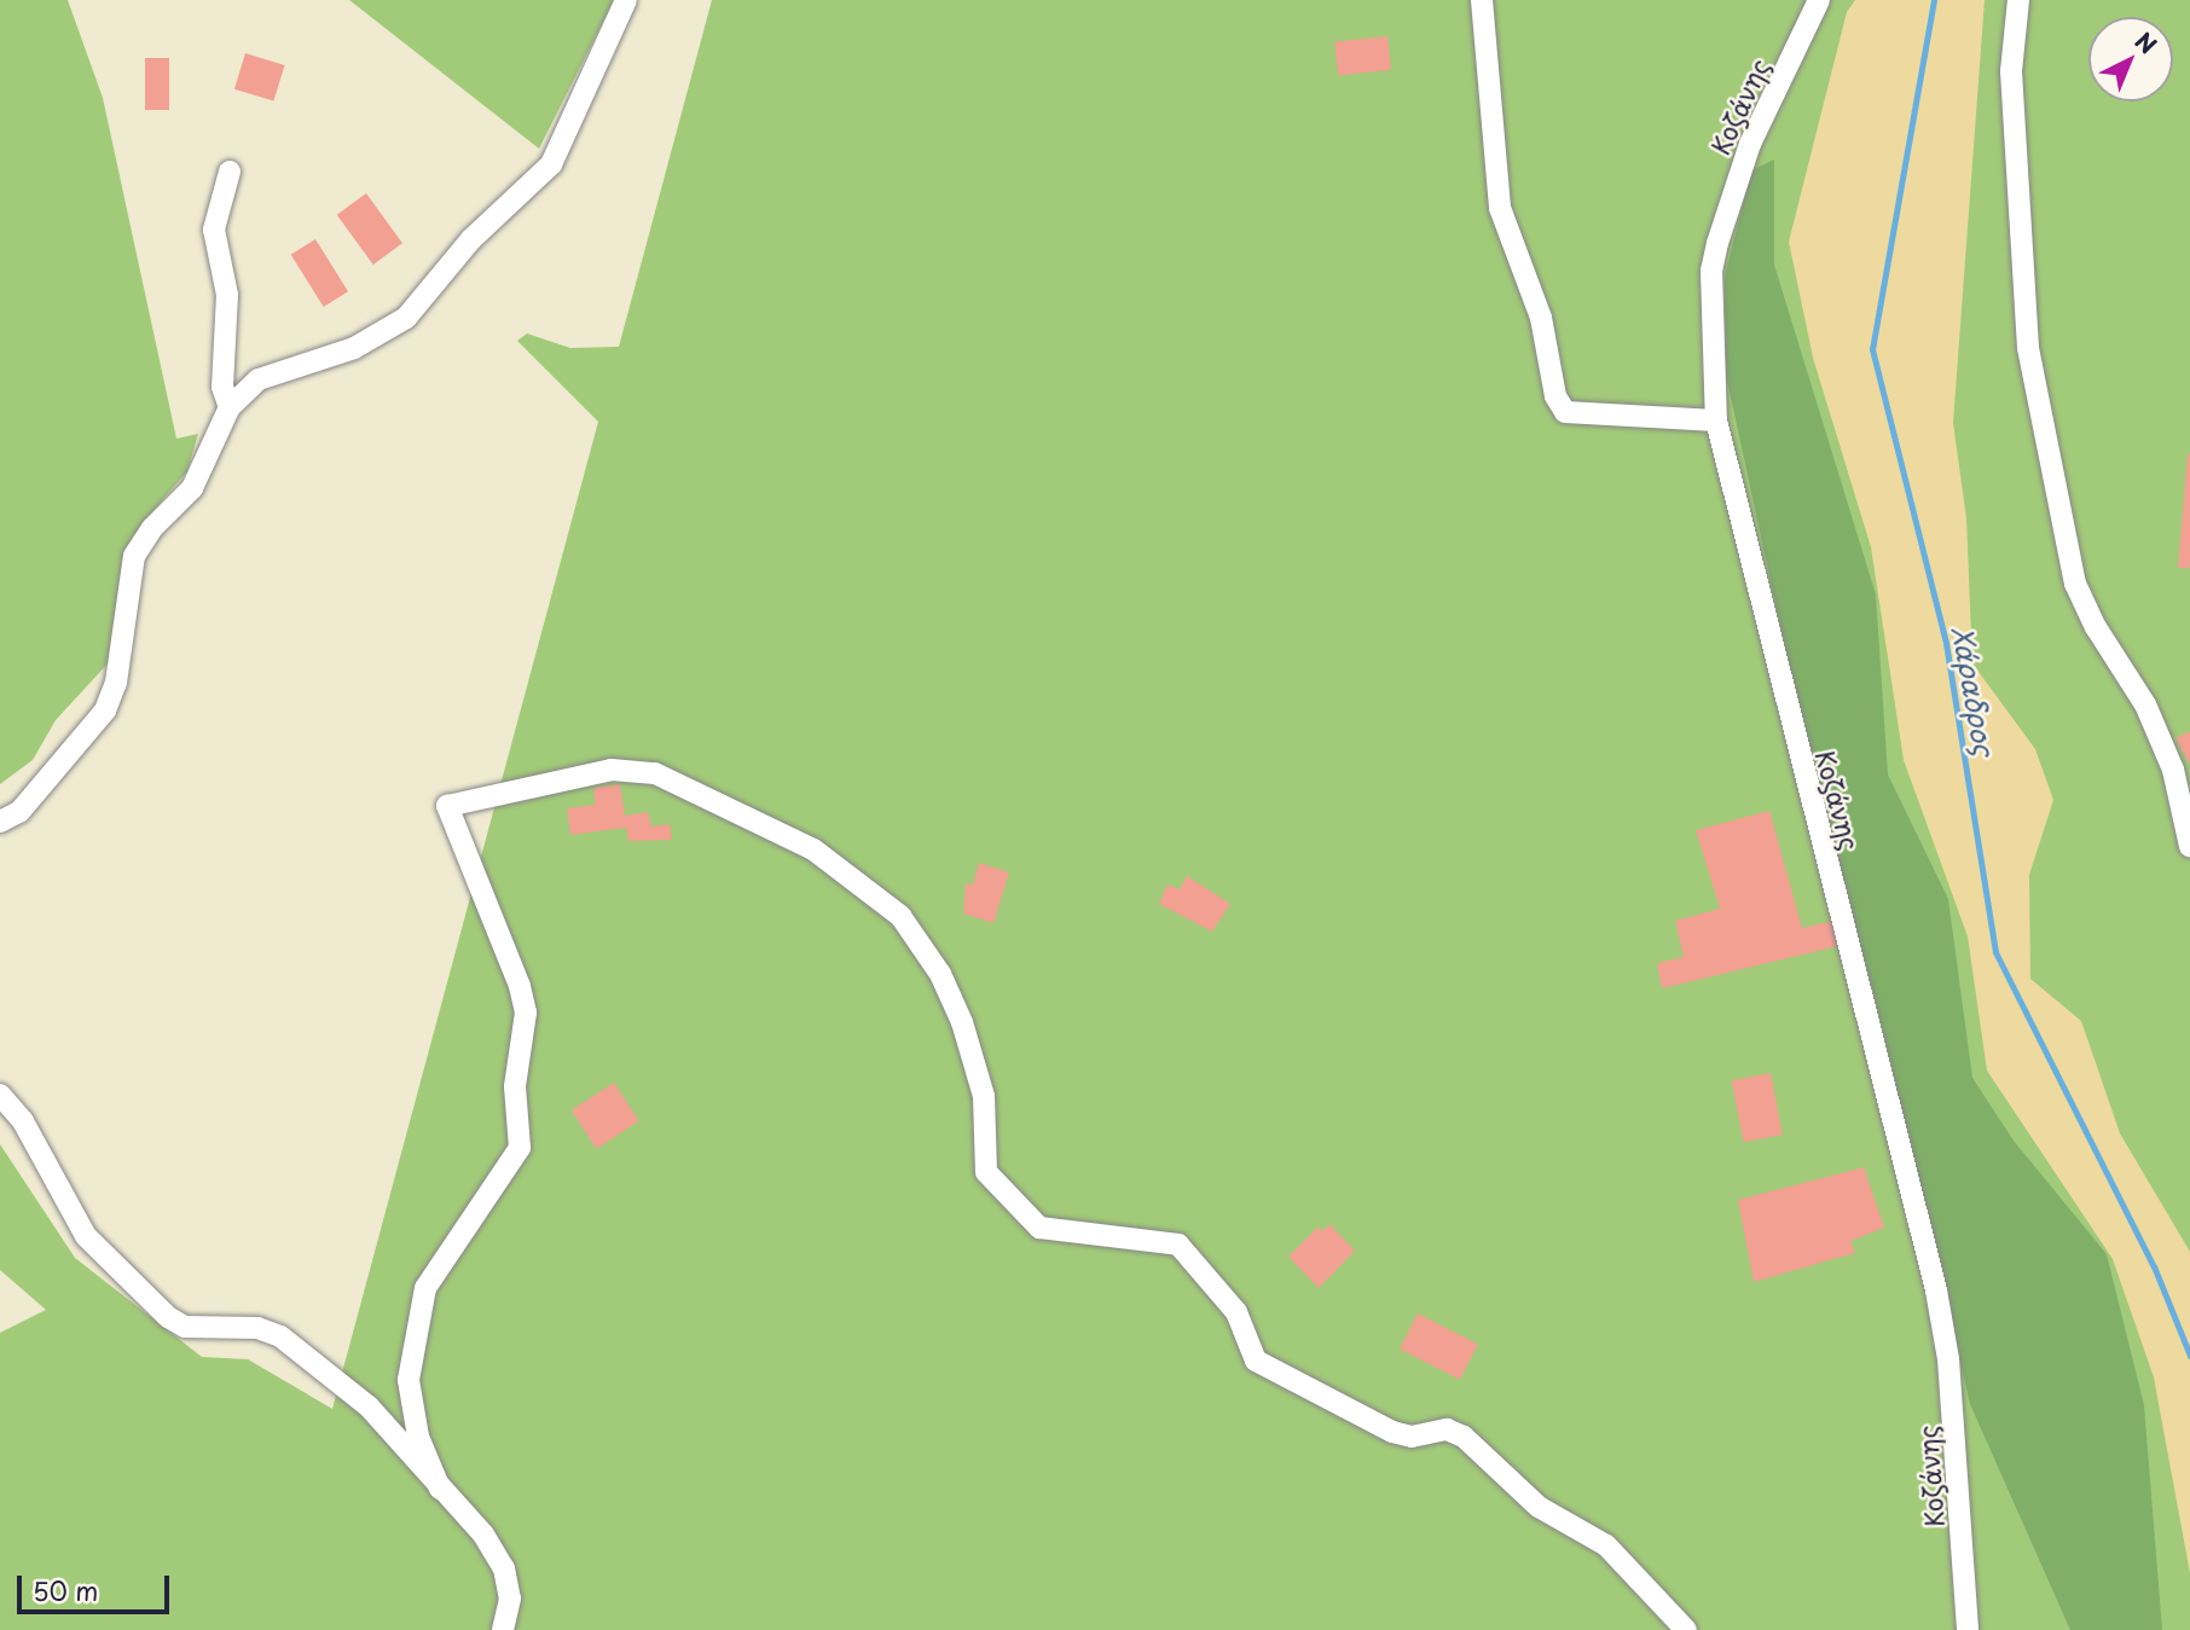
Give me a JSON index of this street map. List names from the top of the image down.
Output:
{
  "streets": {
    "street": ["Κοζάνης"]
  },
  "water": ["Χάραδρος"],
  "scale_bar": "50 m",
  "north": "top right"
}
